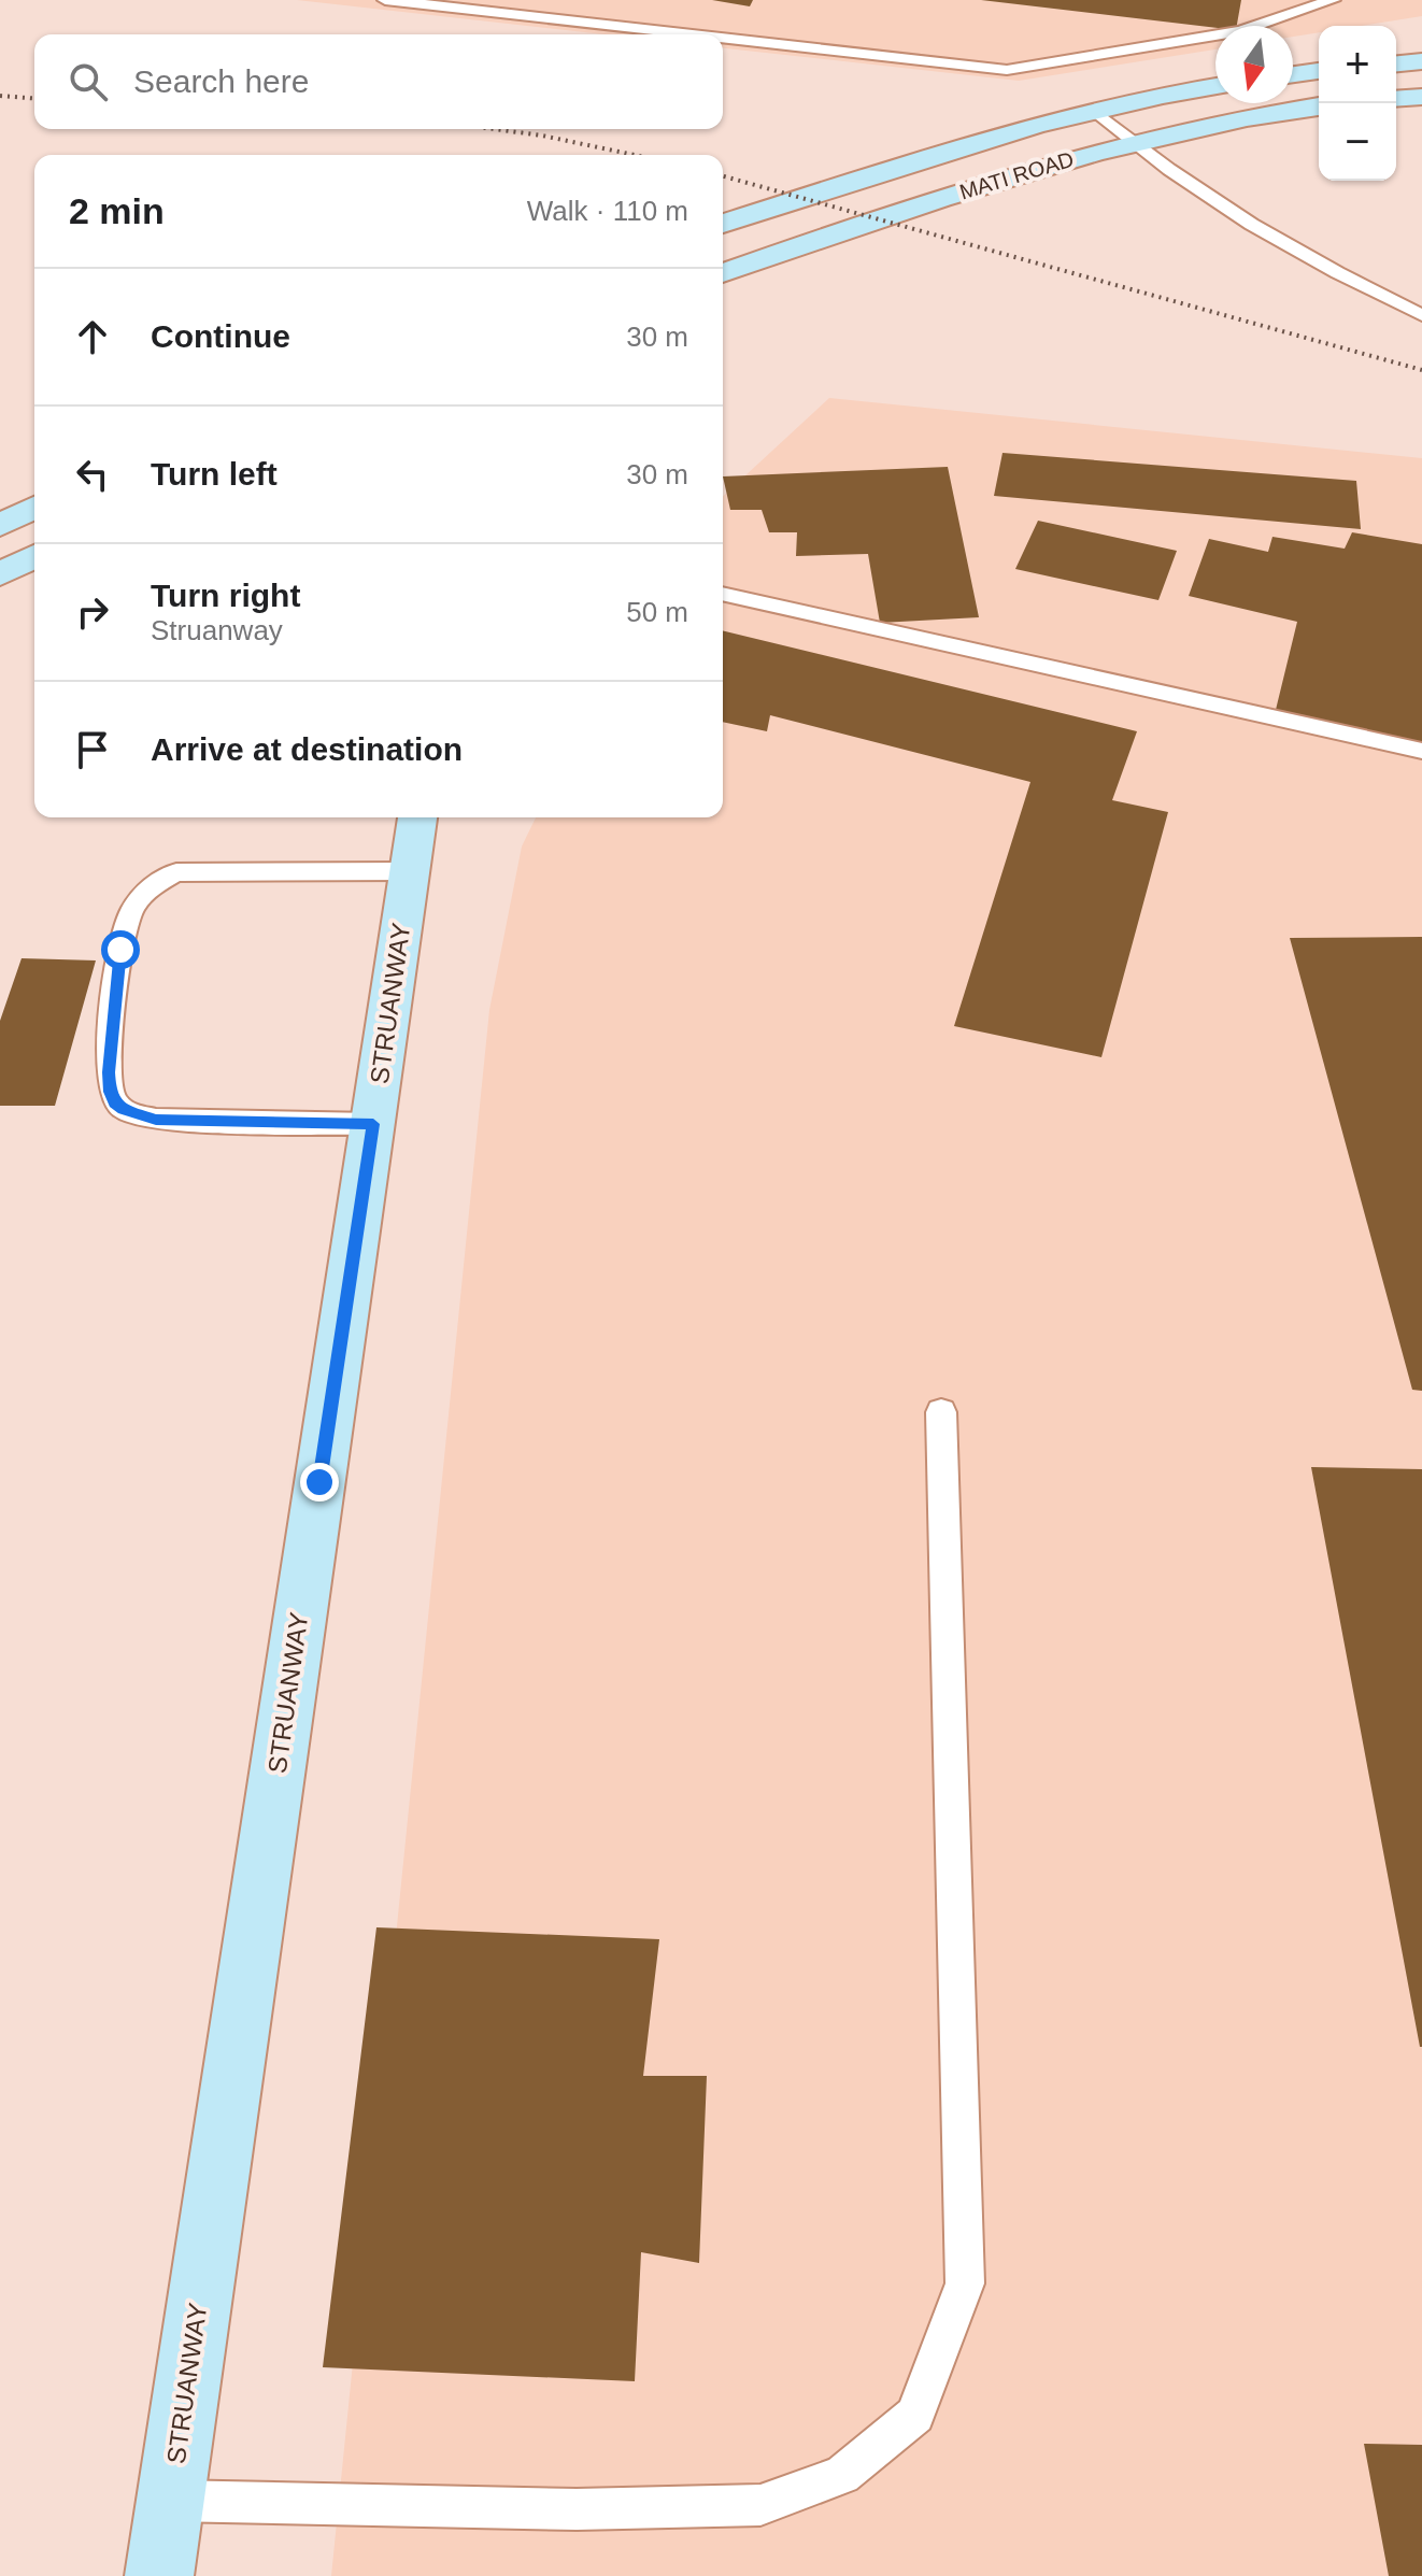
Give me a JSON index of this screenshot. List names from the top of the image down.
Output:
{
  "streets": {
    "street": ["MATI ROAD", "STRUANWAY"]
  },
  "north": "bottom",
  "page": {
    "map_buttons": ["+", "−"],
    "search": "Search here",
    "heading": ["2 min", "Walk · 110 m"],
    "list": [
      ["Continue", "30 m"],
      ["Turn left", "30 m"],
      ["Turn right", "Struanway", "50 m"],
      "Arrive at destination"
    ]
  }
}
